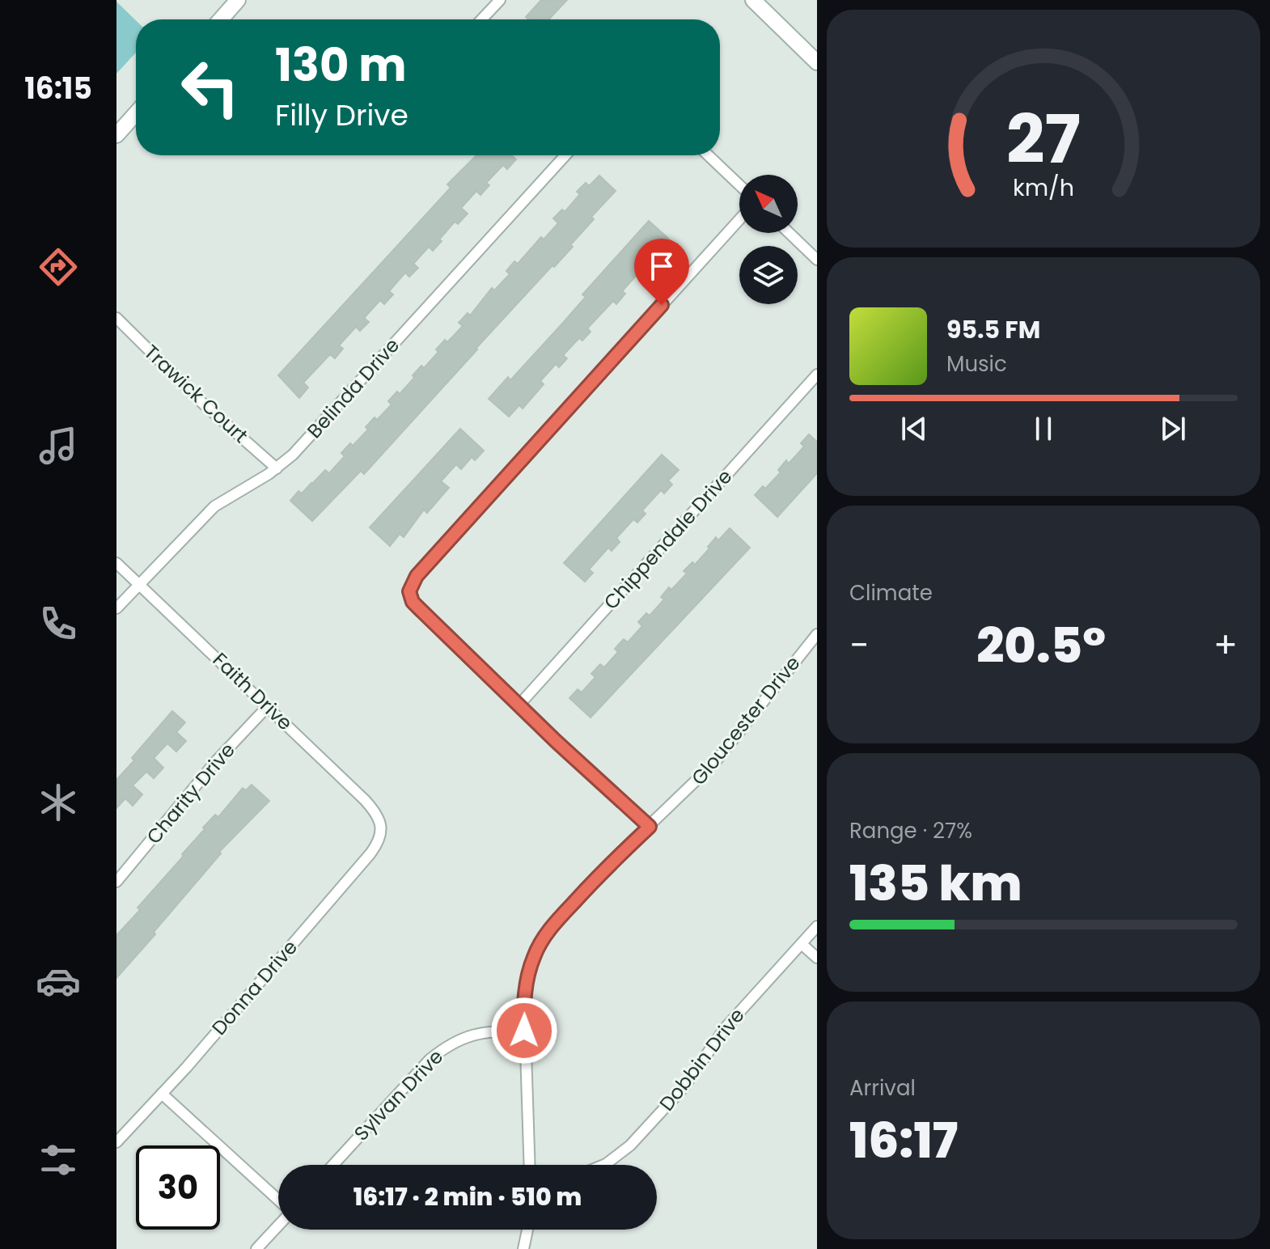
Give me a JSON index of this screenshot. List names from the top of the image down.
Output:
{
  "streets": {
    "street": [
      "Belinda Drive",
      "Trawick Court",
      "Chippendale Drive",
      "Faith Drive",
      "Gloucester Drive",
      "Charity Drive",
      "Donna Drive",
      "Dobbin Drive",
      "Sylvan Drive"
    ]
  },
  "crossings": [
    ["Belinda Drive", "Trawick Court"],
    ["Belinda Drive", "Faith Drive"],
    ["Faith Drive", "Charity Drive"],
    ["Faith Drive", "Donna Drive"],
    ["Gloucester Drive", "Sylvan Drive"]
  ],
  "north": "top left",
  "page": {
    "tabs": "16:15",
    "turn": ["130 m", "Filly Drive"],
    "song": ["95.5 FM", "Music"],
    "tile": [
      "Climate",
      ["Range · 27%", "135 km"],
      ["Arrival", "16:17"]
    ],
    "heat": ["−", "20.5°", "+"],
    "limit": "30",
    "trip": "16:17 · 2 min · 510 m",
    "gauge": ["27", "km/h"]
  }
}
